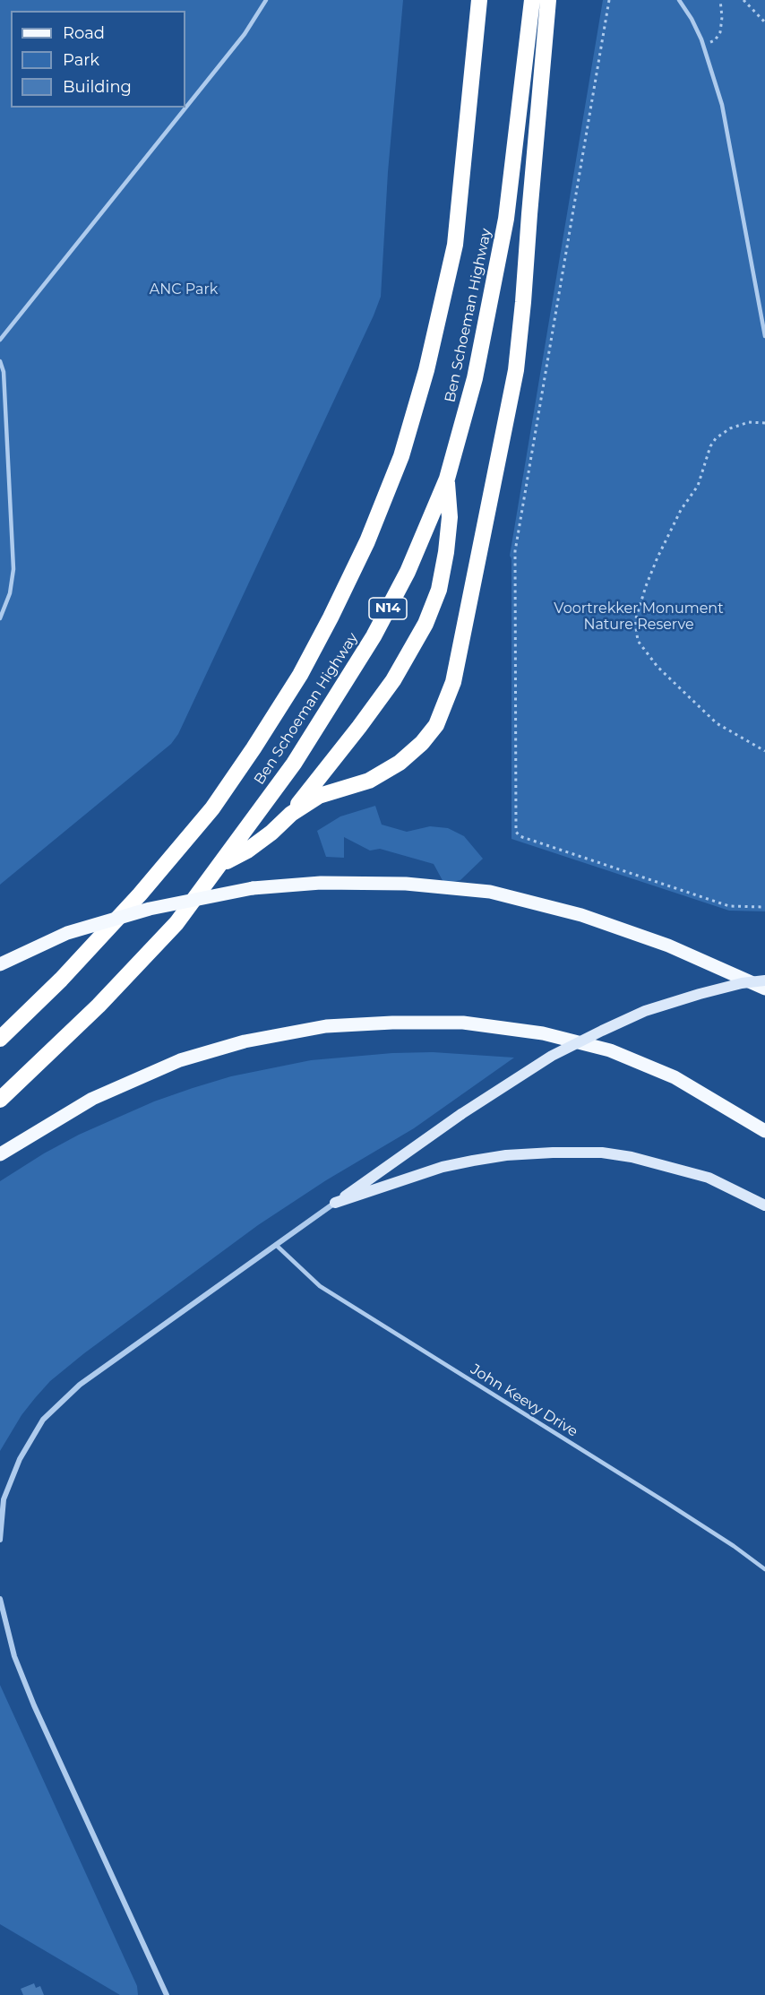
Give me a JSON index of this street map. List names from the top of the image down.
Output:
{
  "streets": {
    "highway": ["Ben Schoeman Highway", "N14"],
    "lane": ["John Keevy Drive"]
  },
  "parks": ["ANC Park", "Voortrekker Monument Nature Reserve"],
  "legend": ["Road", "Park", "Building"]
}
